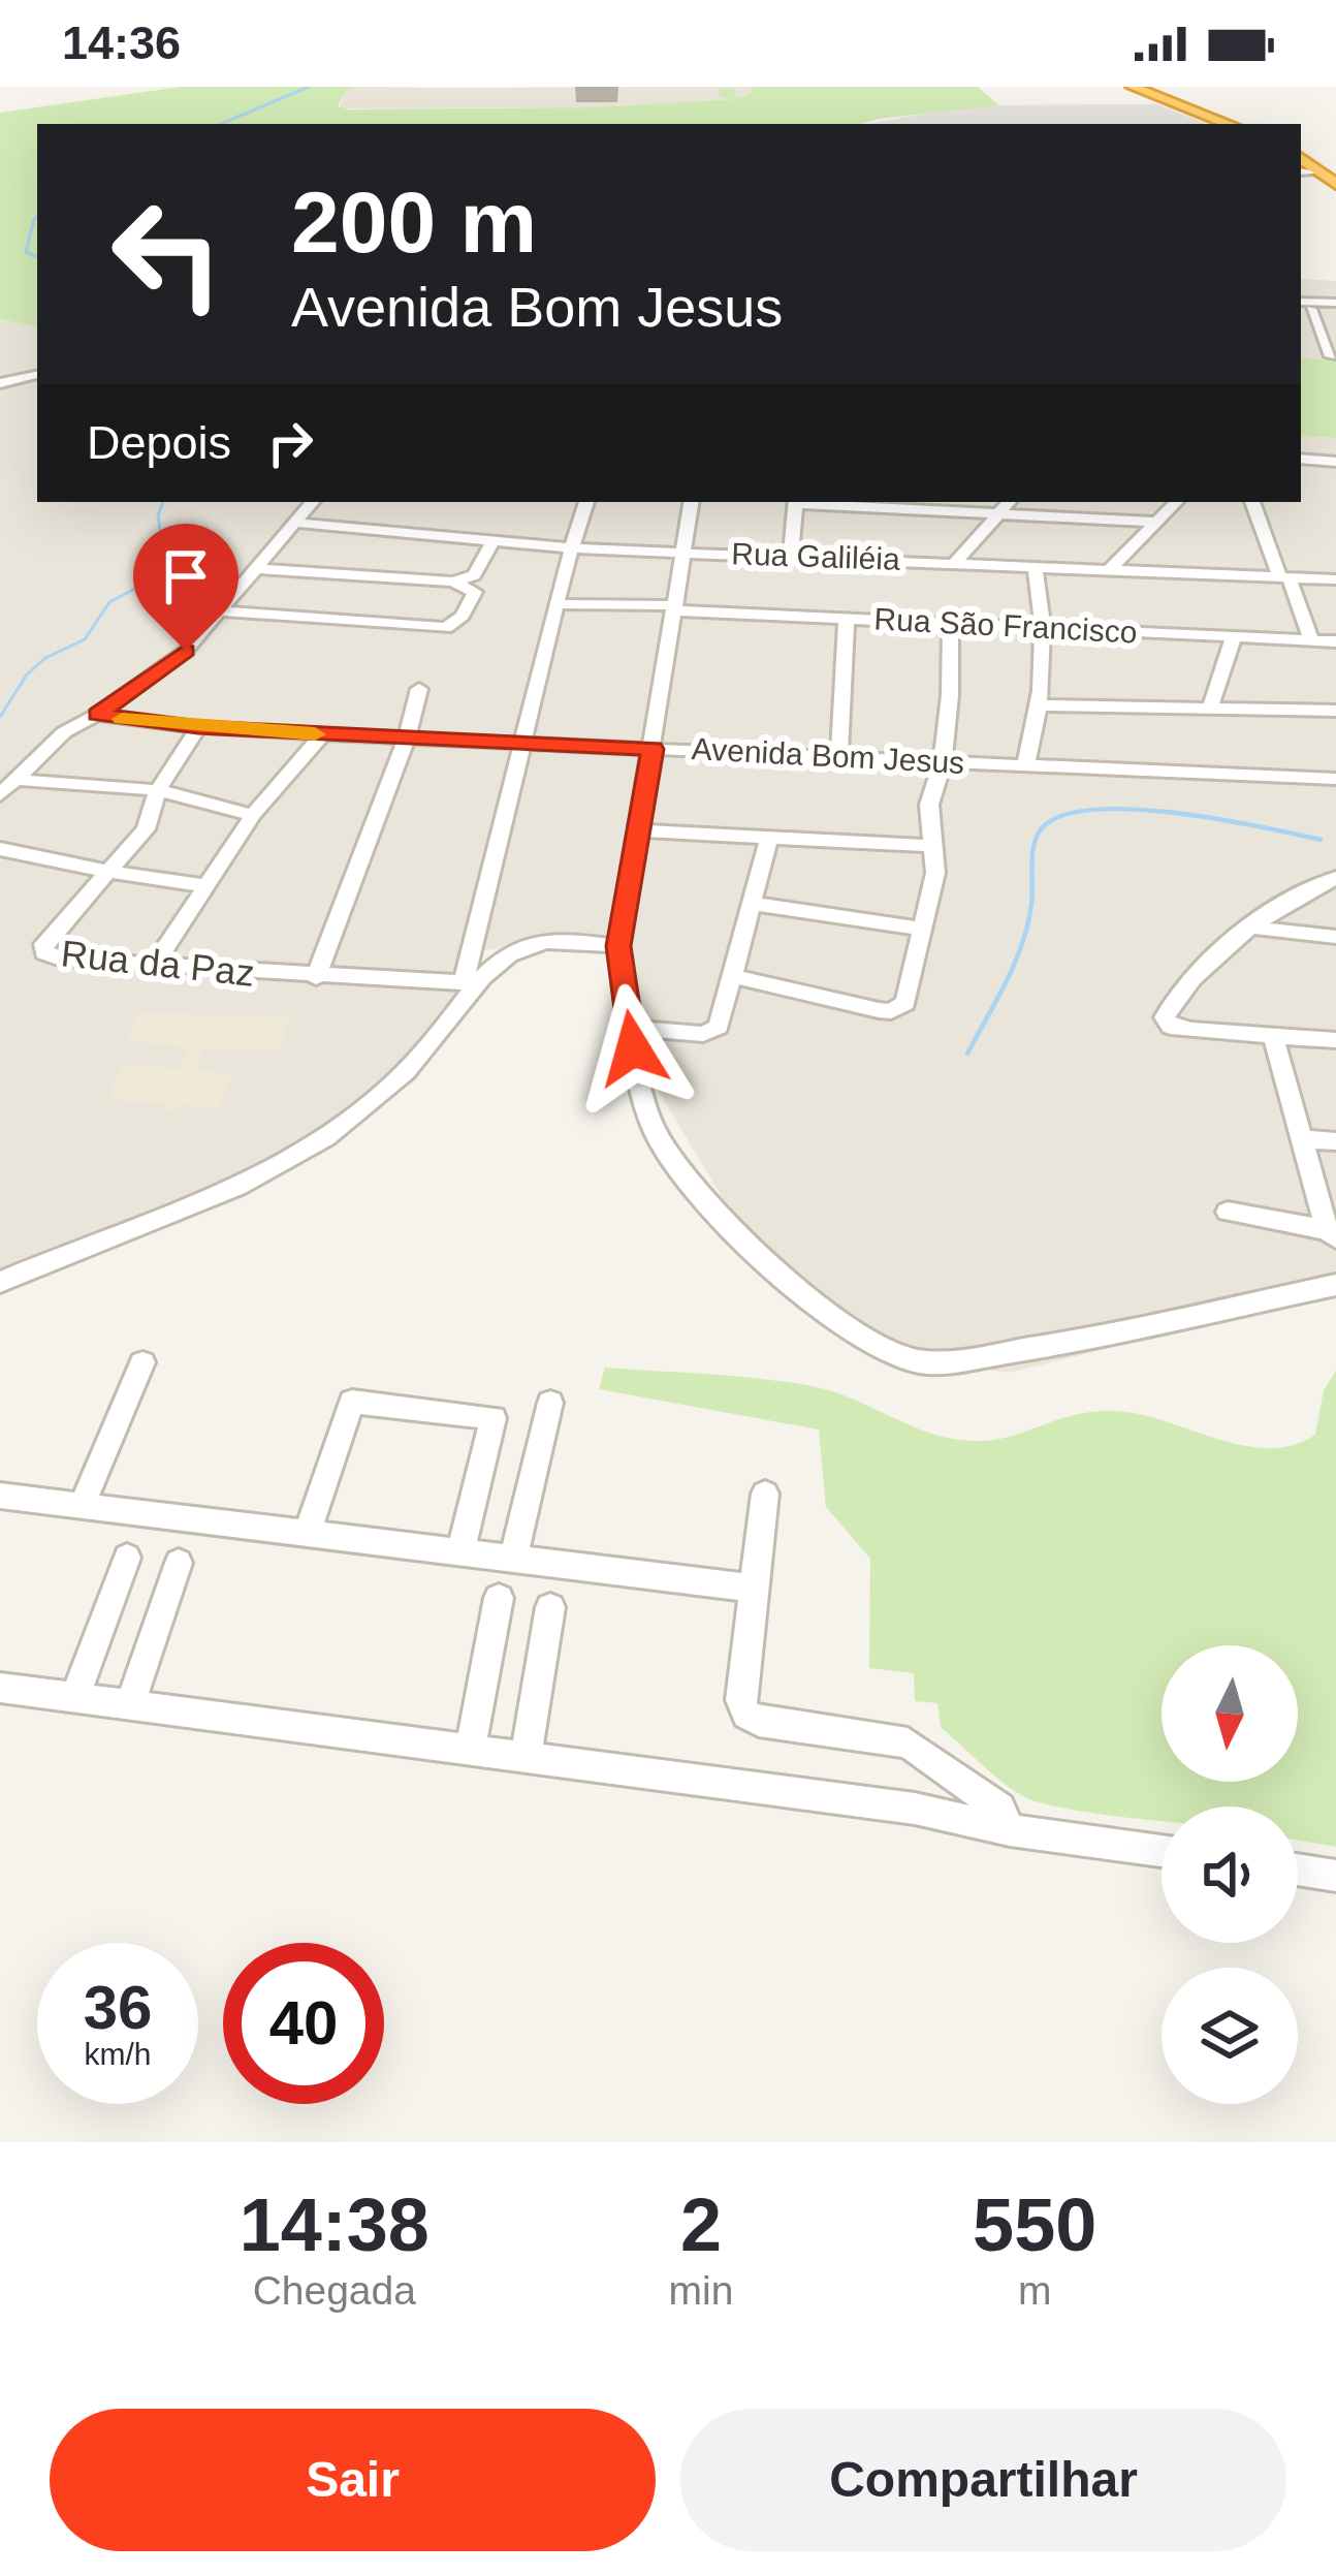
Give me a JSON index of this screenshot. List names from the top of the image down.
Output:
{
  "streets": {
    "street": [
      "Rua Galiléia",
      "Rua São Francisco",
      "Avenida Bom Jesus",
      "Rua da Paz"
    ]
  },
  "crossings": [
    ["Avenida Bom Jesus", "Rua da Paz"]
  ],
  "north": "bottom",
  "page": {
    "status": "14:36",
    "turn": ["200 m", "Avenida Bom Jesus"],
    "then": "Depois",
    "speed": "36 km/h",
    "limit": "40",
    "eta": [
      "14:38",
      "Chegada",
      "2",
      "min",
      "550",
      "m"
    ],
    "buttons": ["Sair", "Compartilhar"]
  }
}
